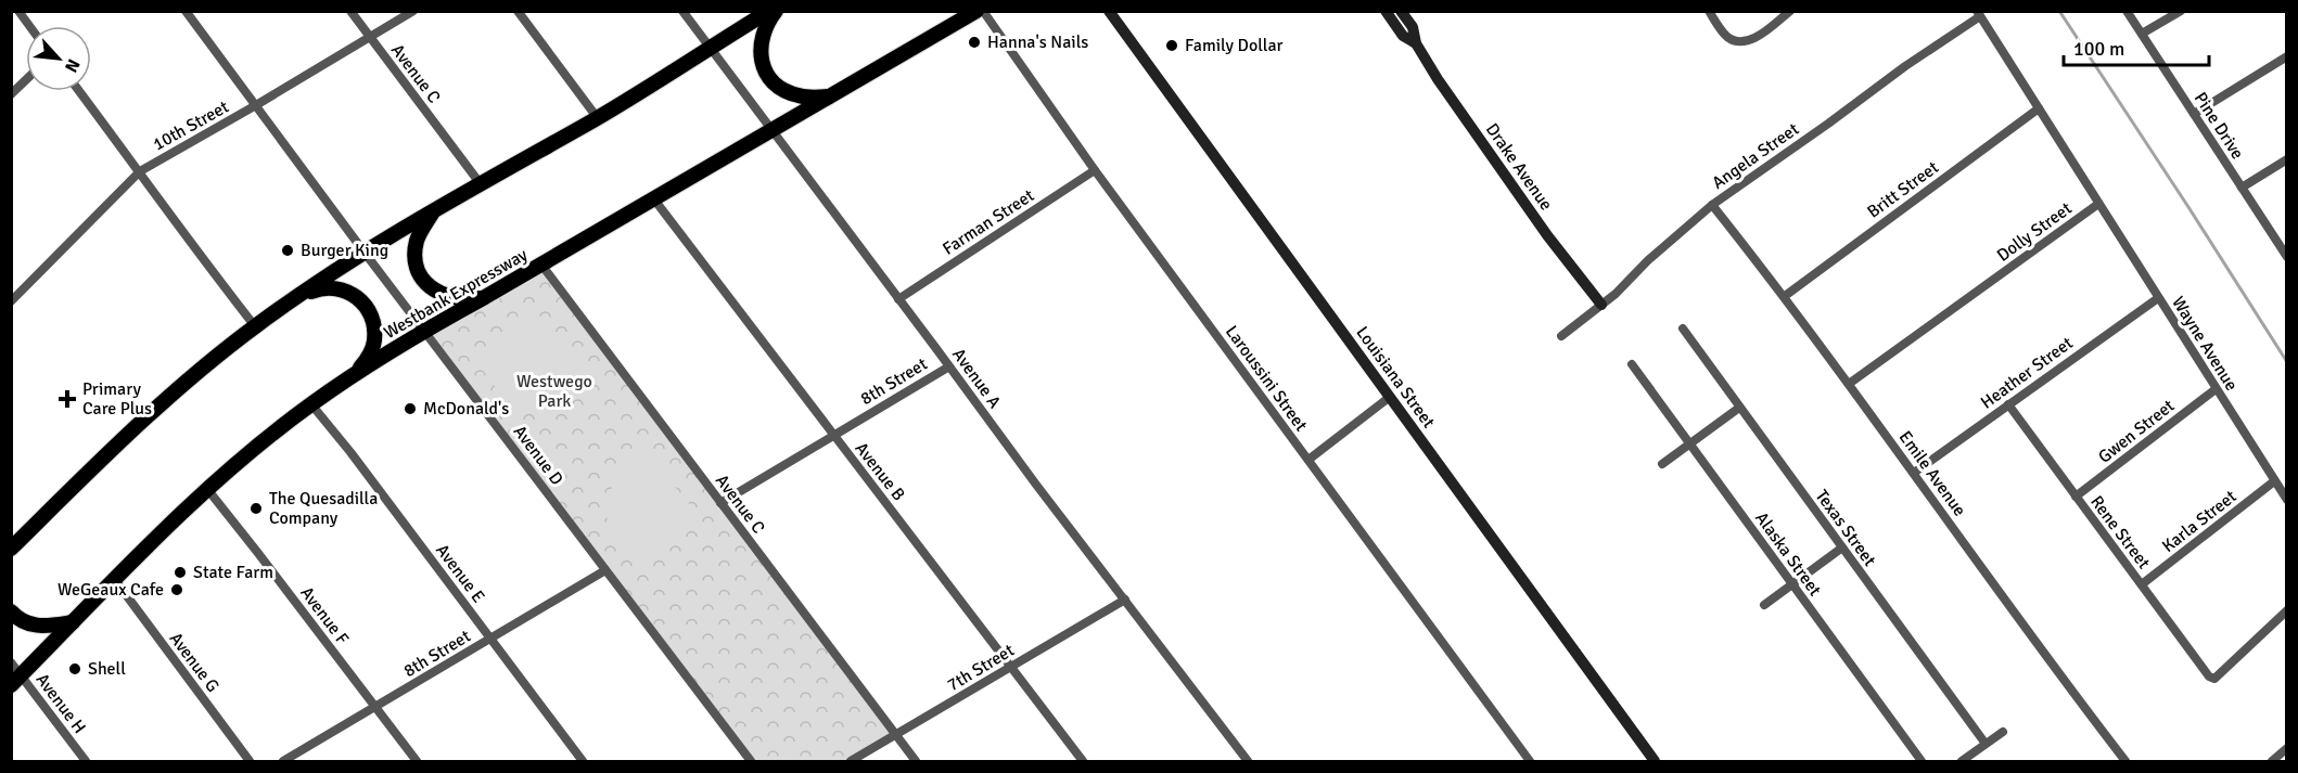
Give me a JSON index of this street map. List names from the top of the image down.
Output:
{
  "streets": {
    "highway": ["Westbank Expressway"],
    "main road": ["Drake Avenue", "Louisiana Street"],
    "street": [
      "Avenue C",
      "10th Street",
      "Pine Drive",
      "Angela Street",
      "Britt Street",
      "Farman Street",
      "Dolly Street",
      "Wayne Avenue",
      "Heather Street",
      "Avenue A",
      "Laroussini Street",
      "8th Street",
      "Gwen Street",
      "Avenue D",
      "Avenue B",
      "Emile Avenue",
      "Karla Street",
      "Texas Street",
      "Rene Street",
      "Alaska Street",
      "Avenue E",
      "Avenue F",
      "Avenue G",
      "7th Street",
      "Avenue H"
    ]
  },
  "crossings": [
    ["Avenue C", "10th Street"],
    ["Avenue C", "Westbank Expressway"],
    ["Avenue C", "8th Street"],
    ["Avenue C", "7th Street"],
    ["10th Street", "Avenue D"],
    ["Angela Street", "Drake Avenue"],
    ["Angela Street", "Dolly Street"],
    ["Angela Street", "Emile Avenue"],
    ["Britt Street", "Dolly Street"],
    ["Britt Street", "Emile Avenue"],
    ["Farman Street", "Avenue A"],
    ["Farman Street", "Laroussini Street"],
    ["Dolly Street", "Wayne Avenue"],
    ["Dolly Street", "Emile Avenue"],
    ["Westbank Expressway", "Avenue A"],
    ["Westbank Expressway", "Avenue D"],
    ["Westbank Expressway", "Avenue B"],
    ["Westbank Expressway", "Avenue E"],
    ["Westbank Expressway", "Avenue F"],
    ["Westbank Expressway", "Avenue G"],
    ["Westbank Expressway", "Avenue H"],
    ["Wayne Avenue", "Heather Street"],
    ["Wayne Avenue", "Gwen Street"],
    ["Wayne Avenue", "Karla Street"],
    ["Heather Street", "Emile Avenue"],
    ["Heather Street", "Rene Street"],
    ["Avenue A", "8th Street"],
    ["Avenue A", "7th Street"],
    ["8th Street", "Avenue D"],
    ["8th Street", "Avenue B"],
    ["8th Street", "Avenue E"],
    ["8th Street", "Avenue F"],
    ["Gwen Street", "Rene Street"],
    ["Avenue B", "7th Street"],
    ["Karla Street", "Rene Street"]
  ],
  "parks": ["Westwego Park"],
  "places": {
    "other": [
      "Hanna's Nails",
      "Family Dollar",
      "Burger King",
      "McDonald's",
      "The Quesadilla Company",
      "State Farm",
      "WeGeaux Cafe",
      "Shell"
    ],
    "health": ["Primary Care Plus"]
  },
  "scale_bar": "100 m",
  "north": "bottom right"
}
